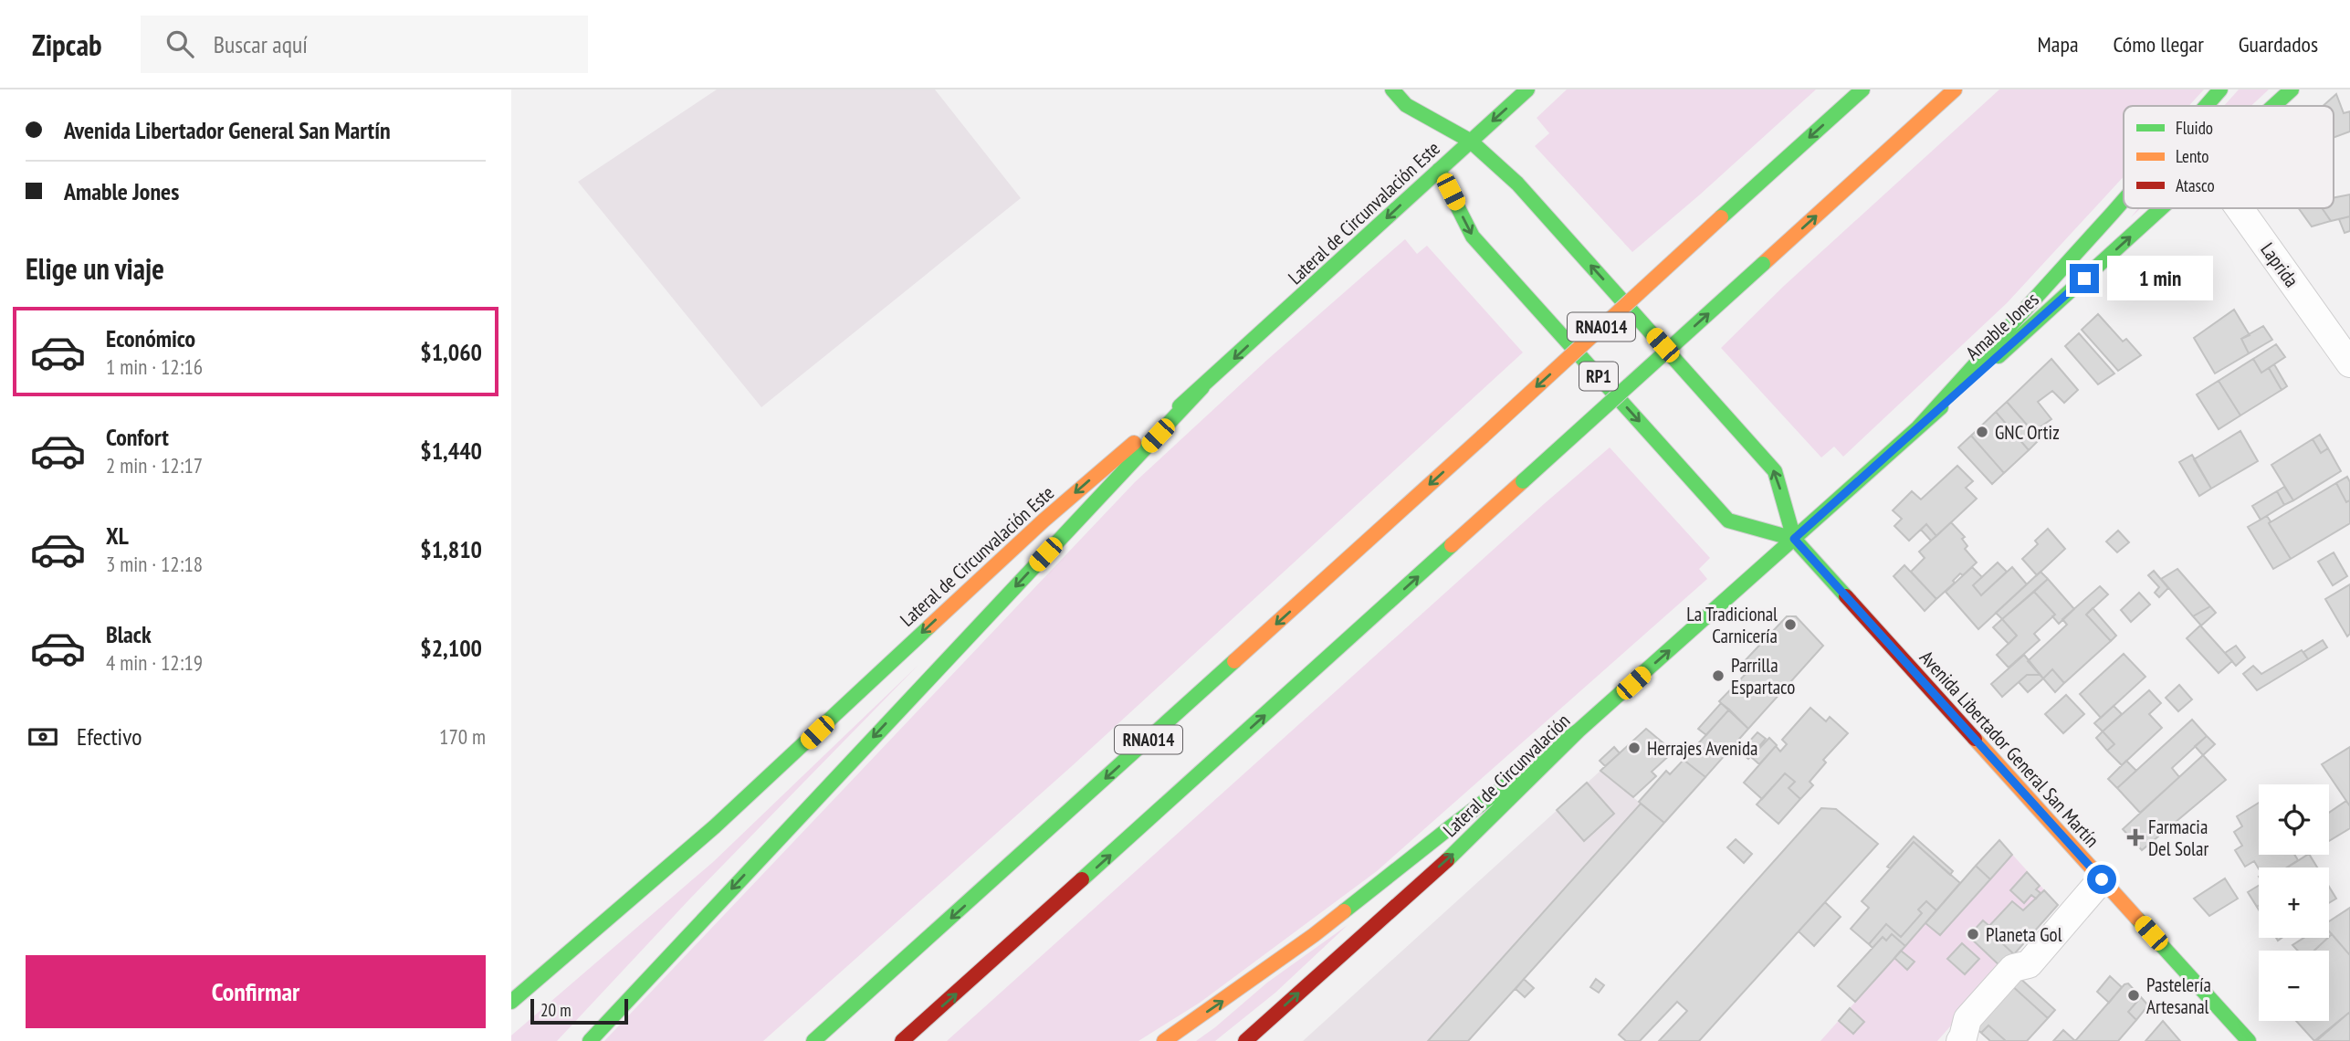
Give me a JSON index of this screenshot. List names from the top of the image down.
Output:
{
  "streets": {
    "main road": [
      "Lateral de Circunvalación Este",
      "Amable Jones",
      "RNA014",
      "RP1",
      "Avenida Libertador General San Martín",
      "Lateral de Circunvalación"
    ],
    "street": ["Laprida"]
  },
  "crossings": [
    ["Lateral de Circunvalación Este", "RP1"],
    ["Lateral de Circunvalación Este", "Avenida Libertador General San Martín"],
    ["Amable Jones", "RP1"],
    ["Amable Jones", "Avenida Libertador General San Martín"],
    ["Amable Jones", "Lateral de Circunvalación"],
    ["RP1", "Avenida Libertador General San Martín"],
    ["RP1", "Lateral de Circunvalación"],
    ["Avenida Libertador General San Martín", "Lateral de Circunvalación"]
  ],
  "places": {
    "other": [
      "GNC Ortiz",
      "La Tradicional Carnicería",
      "Parrilla Espartaco",
      "Herrajes Avenida",
      "Planeta Gol",
      "Pastelería Artesanal"
    ],
    "health": ["Farmacia Del Solar"]
  },
  "legend": ["Fluido", "Lento", "Atasco"],
  "scale_bar": "20 m",
  "page": {
    "header": "Zipcab",
    "search": "Buscar aquí",
    "nav": ["Mapa", "Cómo llegar", "Guardados"],
    "banner": ["Avenida Libertador General San Martín", "Amable Jones"],
    "heading": "Elige un viaje",
    "bubble": "1 min",
    "list": [
      {
        "name": "Económico",
        "note": "1 min · 12:16",
        "value": "$1,060"
      },
      {
        "name": "Confort",
        "note": "2 min · 12:17",
        "value": "$1,440"
      },
      {
        "name": "XL",
        "note": "3 min · 12:18",
        "value": "$1,810"
      },
      {
        "name": "Black",
        "note": "4 min · 12:19",
        "value": "$2,100"
      }
    ],
    "pay": ["Efectivo", "170 m"],
    "map_buttons": ["+", "−"],
    "buttons": "Confirmar",
    "scale": "20 m"
  }
}
